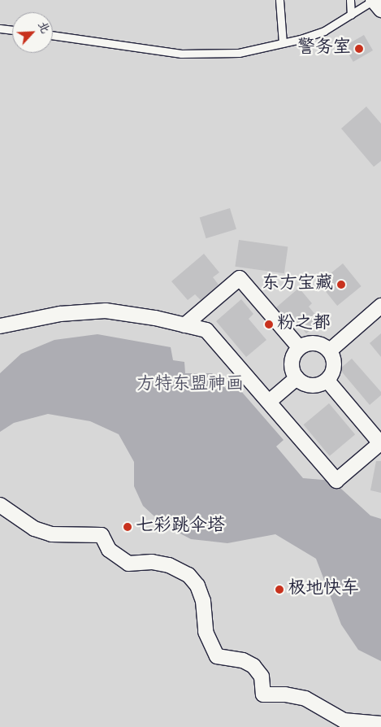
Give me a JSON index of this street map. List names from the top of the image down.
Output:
{
  "parks": ["方特东盟神画"],
  "places": [
    "警务室",
    "东方宝藏",
    "粉之都",
    "七彩跳伞塔",
    "极地快车"
  ],
  "north": "top right"
}
